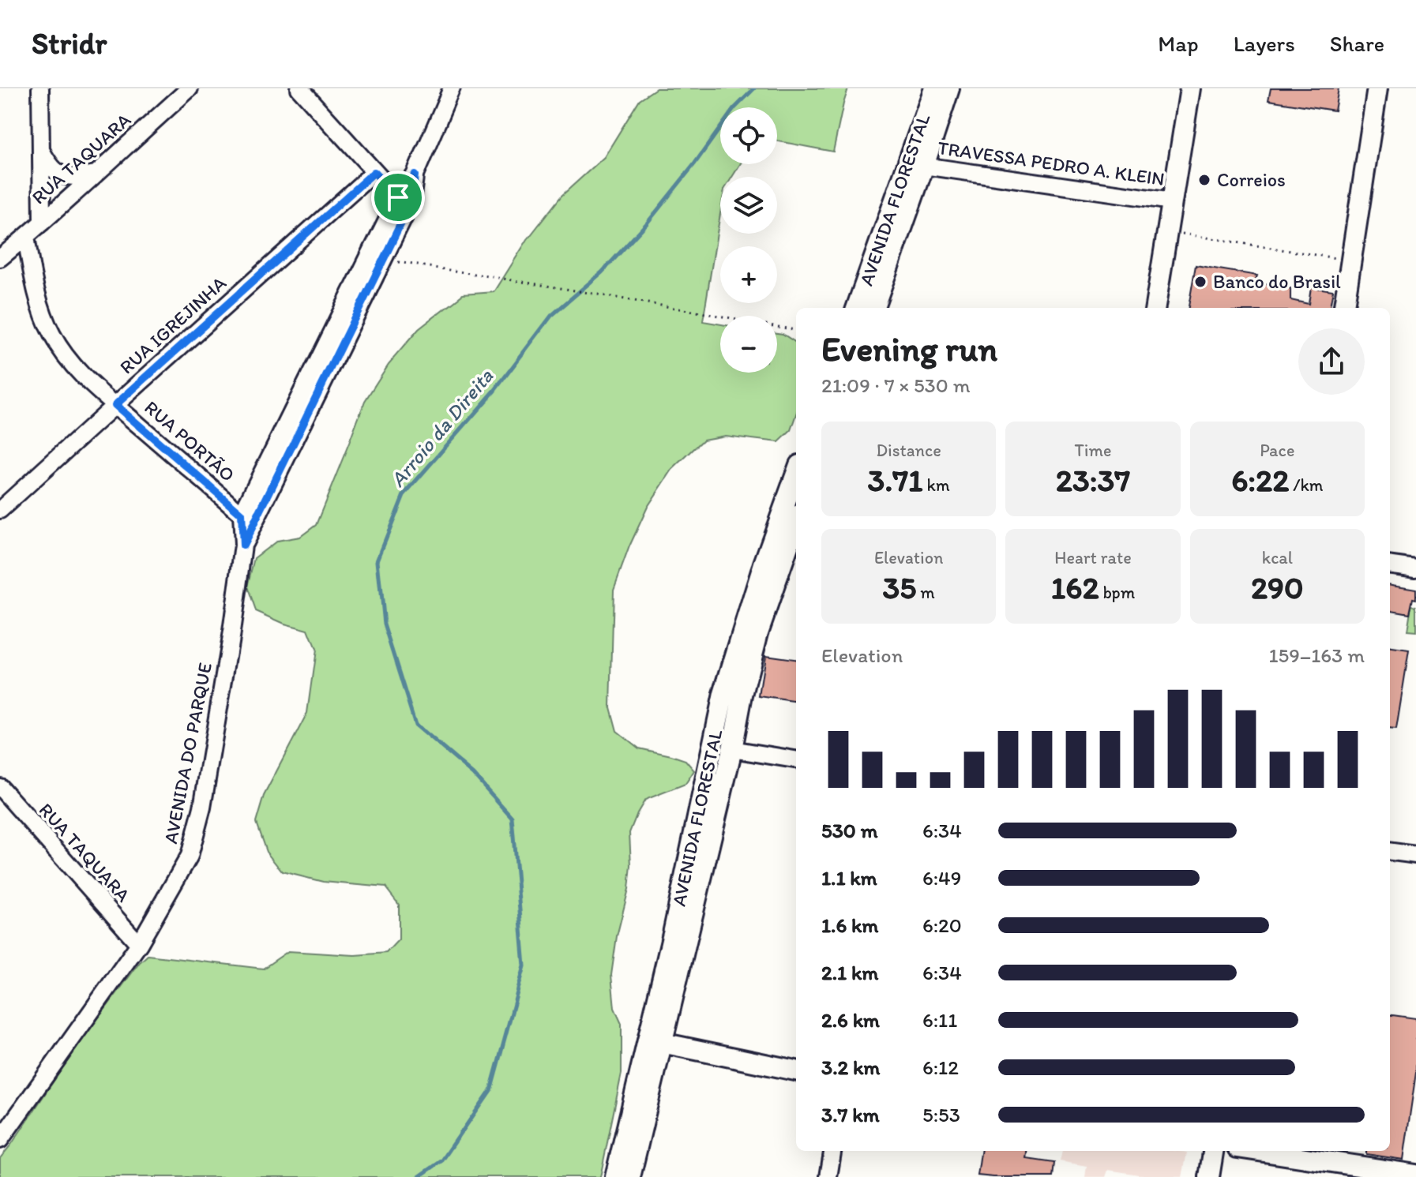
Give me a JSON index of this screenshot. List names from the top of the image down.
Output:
{
  "streets": {
    "main road": ["AVENIDA FLORESTAL"],
    "street": [
      "RUA TAQUARA",
      "TRAVESSA PEDRO A. KLEIN",
      "RUA IGREJINHA",
      "RUA PORTÃO",
      "AVENIDA DO PARQUE"
    ]
  },
  "crossings": [
    ["RUA TAQUARA", "RUA PORTÃO"],
    ["RUA TAQUARA", "AVENIDA DO PARQUE"],
    ["TRAVESSA PEDRO A. KLEIN", "AVENIDA FLORESTAL"],
    ["RUA IGREJINHA", "RUA PORTÃO"],
    ["RUA PORTÃO", "AVENIDA DO PARQUE"]
  ],
  "water": ["Arroio da Direita"],
  "places": ["Correios", "Banco do Brasil"],
  "page": {
    "header": "Stridr",
    "nav": ["Map", "Layers", "Share"],
    "map_buttons": ["+", "−"],
    "heading": ["Evening run", "21:09 · 7 × 530 m"],
    "stats": [
      ["Distance", "3.71 km"],
      ["Time", "23:37"],
      ["Pace", "6:22 /km"],
      ["Elevation", "35 m"],
      ["Heart rate", "162 bpm"],
      ["kcal", "290"]
    ],
    "chart": ["Elevation", "159–163 m"],
    "list": [
      {
        "name": "530 m",
        "note": "6:34"
      },
      {
        "name": "1.1 km",
        "note": "6:49"
      },
      {
        "name": "1.6 km",
        "note": "6:20"
      },
      {
        "name": "2.1 km",
        "note": "6:34"
      },
      {
        "name": "2.6 km",
        "note": "6:11"
      },
      {
        "name": "3.2 km",
        "note": "6:12"
      },
      {
        "name": "3.7 km",
        "note": "5:53"
      }
    ]
  }
}
